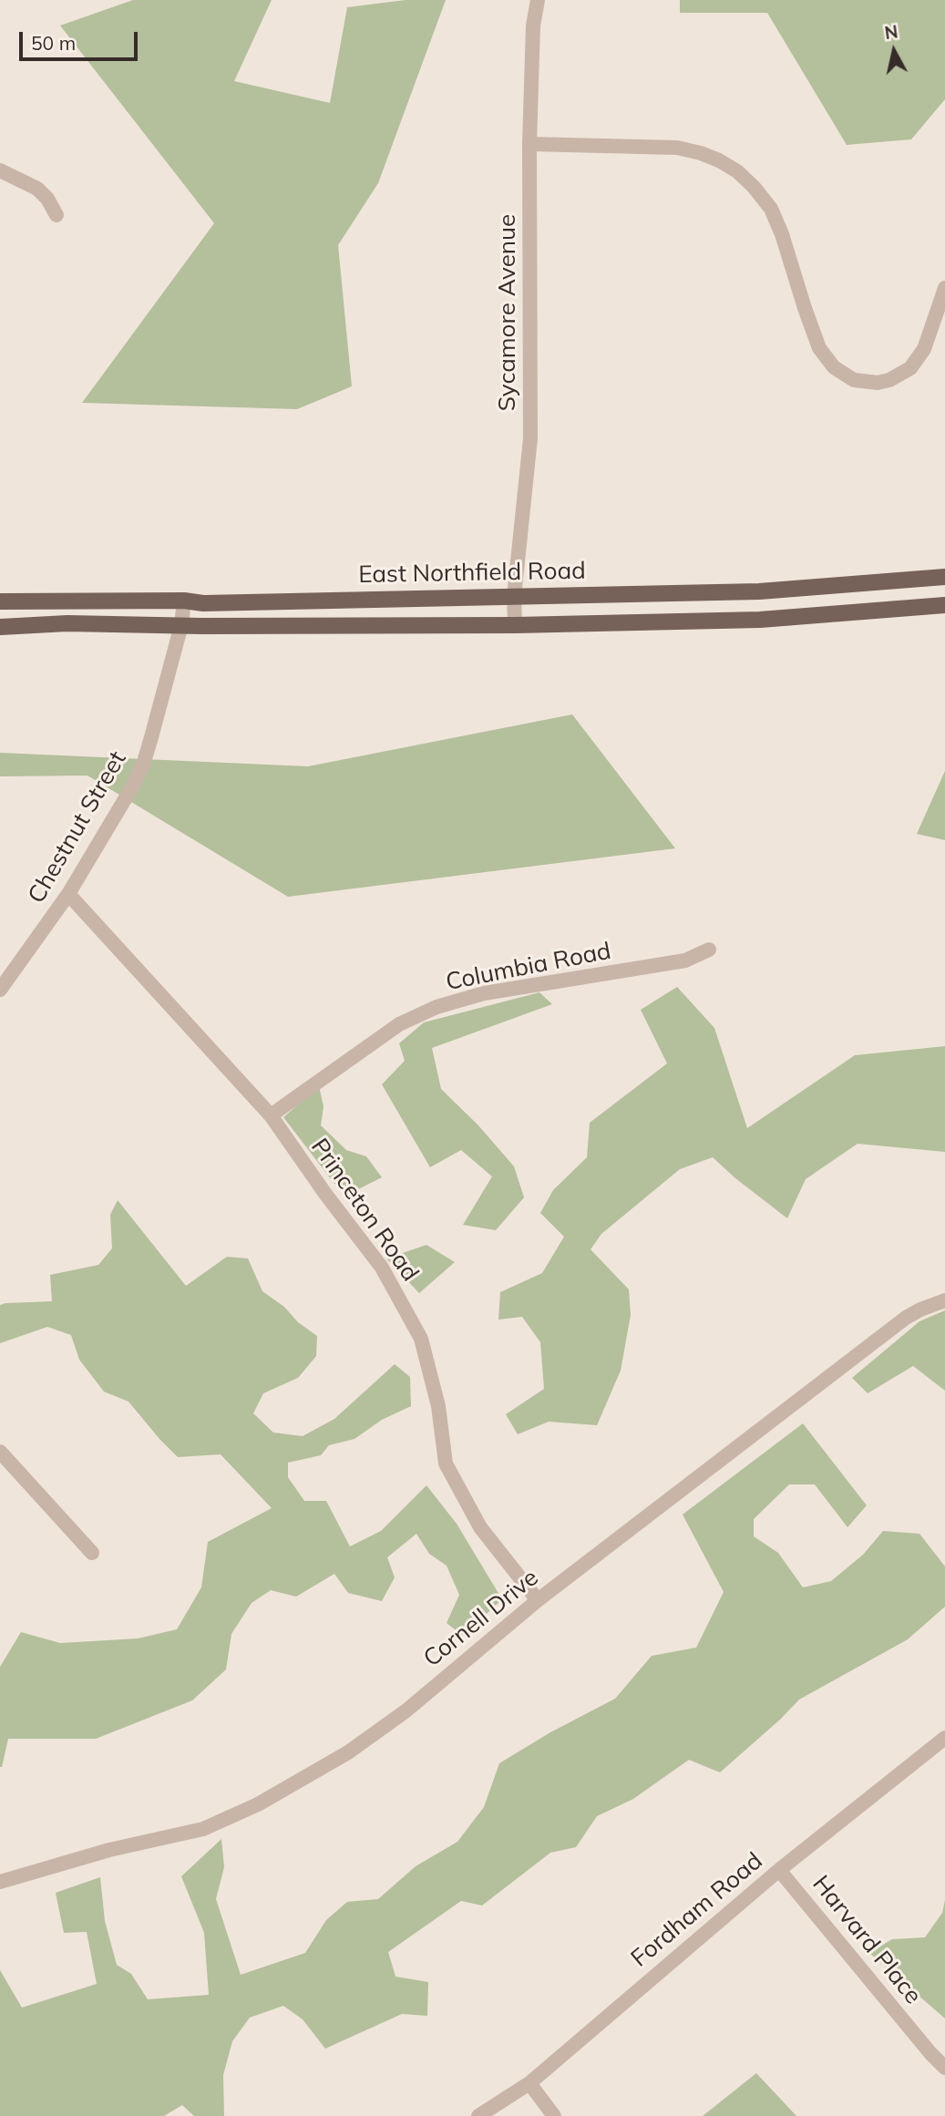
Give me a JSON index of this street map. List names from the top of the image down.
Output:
{
  "streets": {
    "main road": ["East Northfield Road"],
    "street": [
      "Sycamore Avenue",
      "Chestnut Street",
      "Columbia Road",
      "Princeton Road",
      "Cornell Drive",
      "Fordham Road",
      "Harvard Place"
    ]
  },
  "crossings": [
    ["Sycamore Avenue", "East Northfield Road"],
    ["East Northfield Road", "Chestnut Street"],
    ["Chestnut Street", "Princeton Road"],
    ["Columbia Road", "Princeton Road"],
    ["Princeton Road", "Cornell Drive"],
    ["Fordham Road", "Harvard Place"]
  ],
  "scale_bar": "50 m",
  "north": "top"
}
